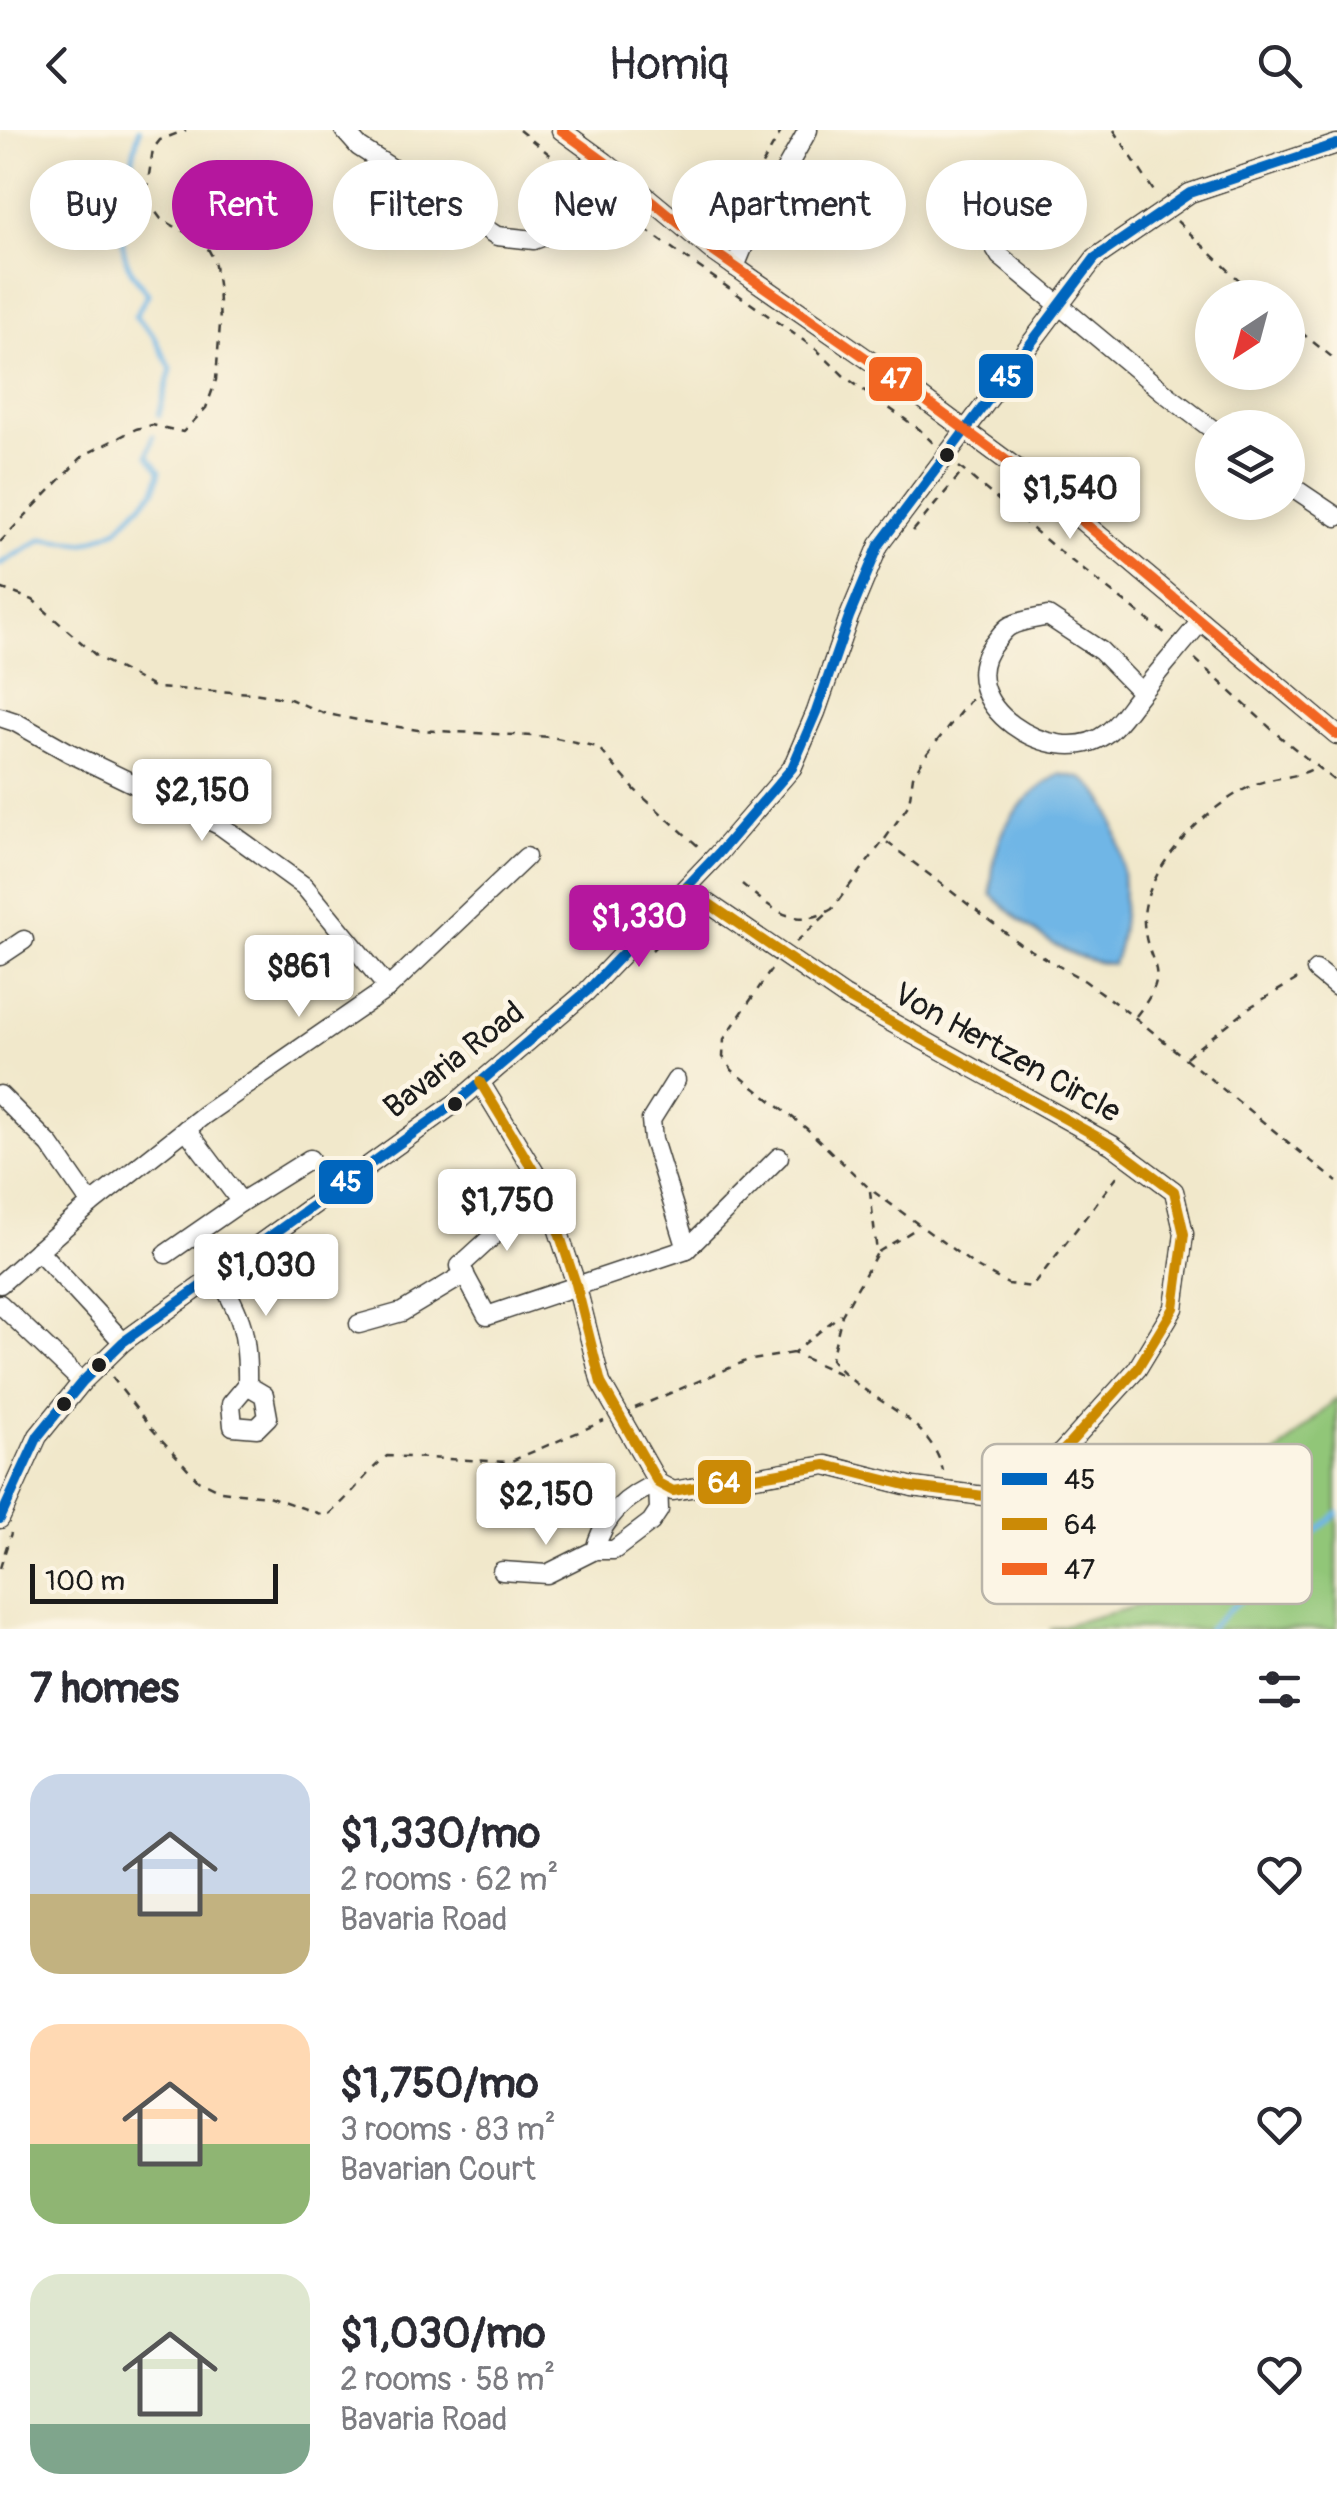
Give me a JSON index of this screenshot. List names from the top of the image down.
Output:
{
  "streets": {
    "street": ["Von Hertzen Circle", "Bavaria Road"]
  },
  "crossings": [
    ["Von Hertzen Circle", "Bavaria Road"]
  ],
  "lines": ["transit line 47", "transit line 45", "transit line 64"],
  "legend": ["45", "64", "47"],
  "scale_bar": "100 m",
  "north": "bottom left",
  "page": {
    "header": "Homiq",
    "chip": [
      "Buy",
      "Rent",
      "Filters",
      "New",
      "Apartment",
      "House"
    ],
    "price": [
      "$1,540",
      "$2,150",
      "$1,330",
      "$861",
      "$1,750",
      "$1,030",
      "$2,150"
    ],
    "scale": "100 m",
    "heading": "7 homes",
    "list": [
      {
        "name": "$1,330/mo",
        "note": "2 rooms · 62 m² · Bavaria Road"
      },
      {
        "name": "$1,750/mo",
        "note": "3 rooms · 83 m² · Bavarian Court"
      },
      {
        "name": "$1,030/mo",
        "note": "2 rooms · 58 m² · Bavaria Road"
      }
    ]
  }
}
